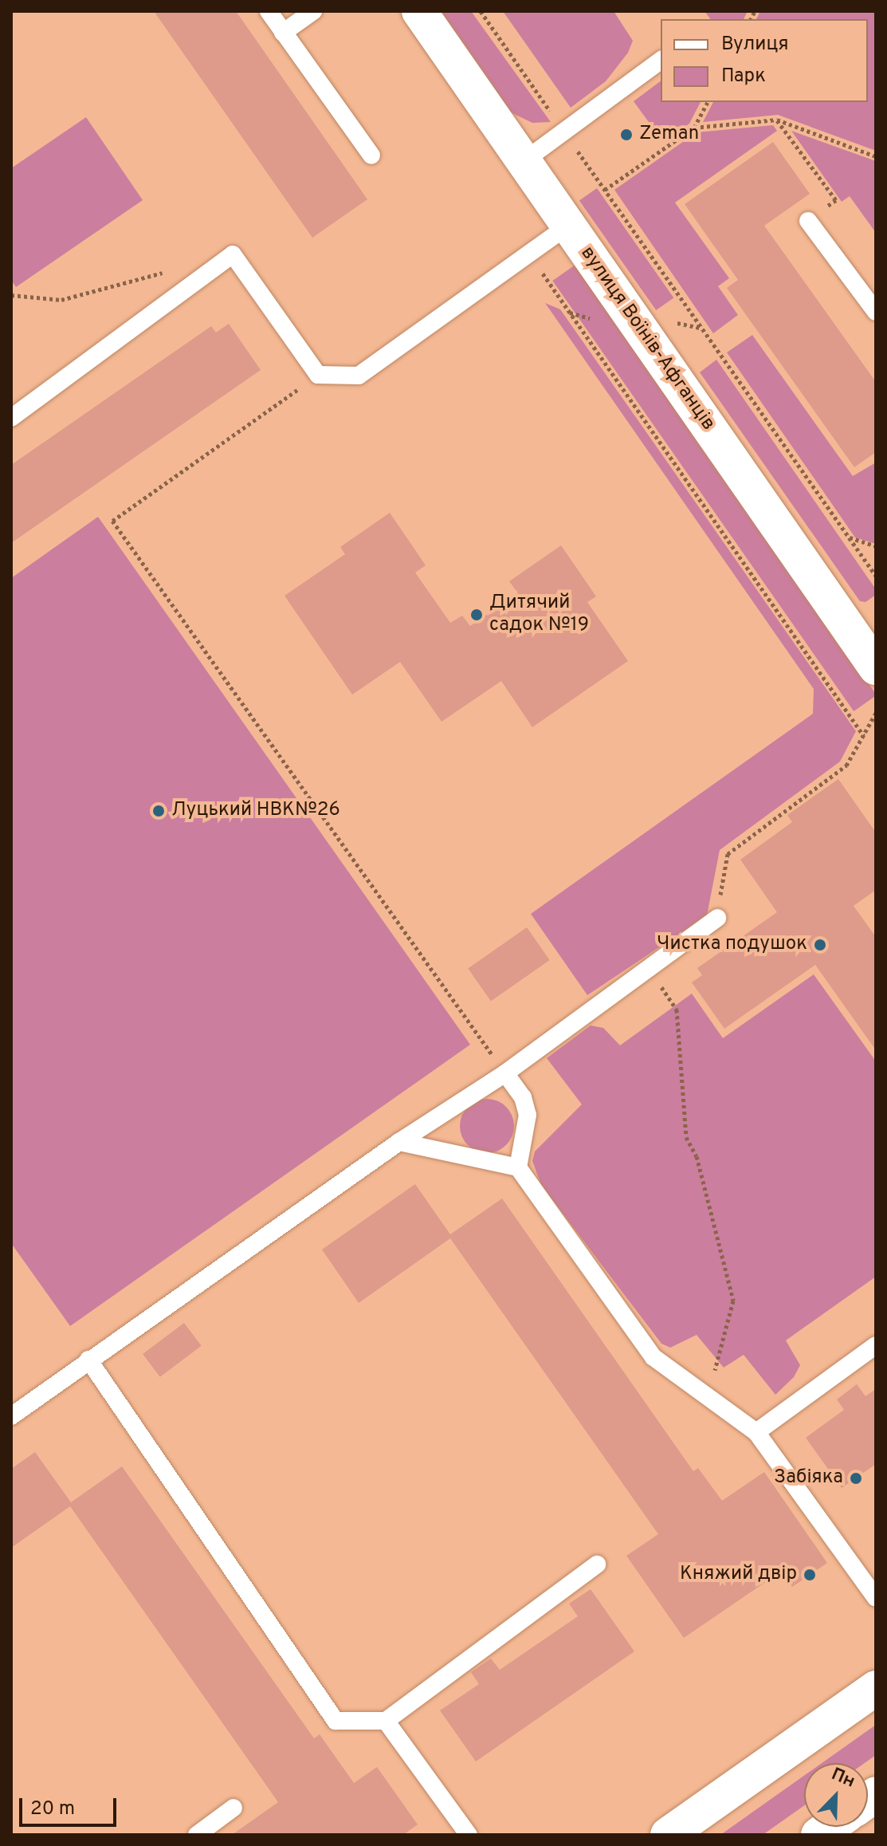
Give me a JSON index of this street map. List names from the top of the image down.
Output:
{
  "streets": {
    "street": ["вулиця Воїнів-Афганців"]
  },
  "places": [
    "Zeman",
    "Дитячий садок №19",
    "Луцький НВК№26",
    "Чистка подушок",
    "Забіяка",
    "Княжий двір"
  ],
  "legend": ["Вулиця", "Парк"],
  "scale_bar": "20 m",
  "north": "top right"
}
